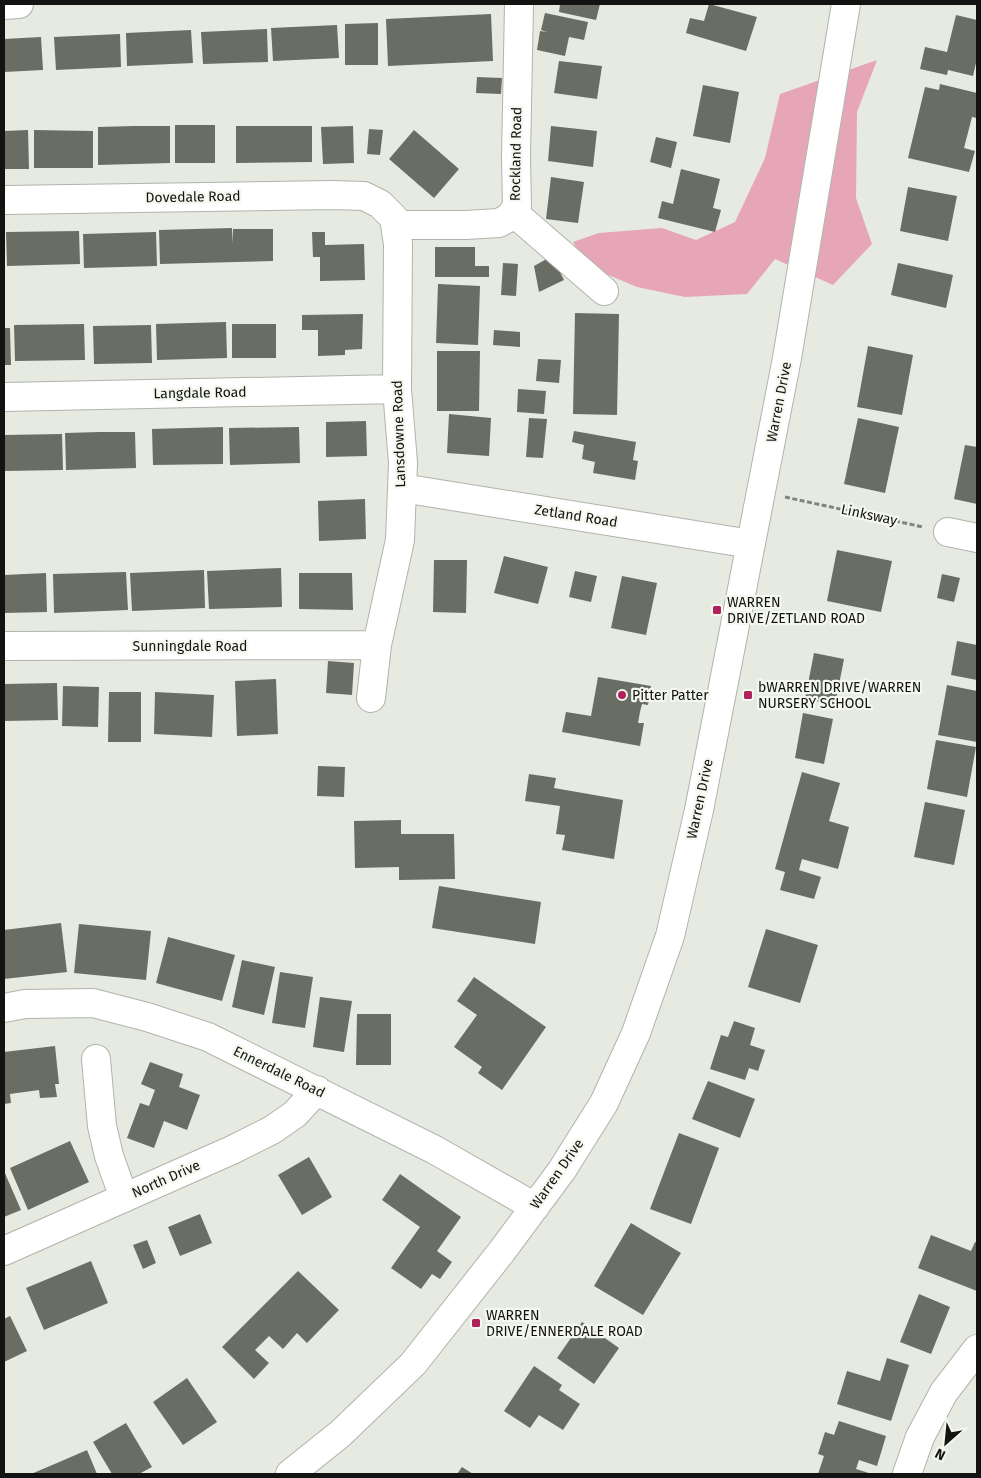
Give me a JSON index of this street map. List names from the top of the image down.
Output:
{
  "streets": {
    "street": [
      "Rockland Road",
      "Dovedale Road",
      "Langdale Road",
      "Warren Drive",
      "Lansdowne Road",
      "Zetland Road",
      "Sunningdale Road",
      "Ennerdale Road",
      "North Drive"
    ],
    "path": ["Linksway"]
  },
  "crossings": [
    ["Rockland Road", "Dovedale Road"],
    ["Rockland Road", "Lansdowne Road"],
    ["Dovedale Road", "Lansdowne Road"],
    ["Langdale Road", "Lansdowne Road"],
    ["Warren Drive", "Linksway"],
    ["Warren Drive", "Zetland Road"],
    ["Warren Drive", "Ennerdale Road"],
    ["Lansdowne Road", "Zetland Road"],
    ["Lansdowne Road", "Sunningdale Road"],
    ["Ennerdale Road", "North Drive"]
  ],
  "places": {
    "transit": ["WARREN DRIVE/ZETLAND ROAD", "bWARREN DRIVE/WARREN NURSERY SCHOOL", "WARREN DRIVE/ENNERDALE ROAD"],
    "other": ["Pitter Patter"]
  },
  "north": "bottom left"
}
